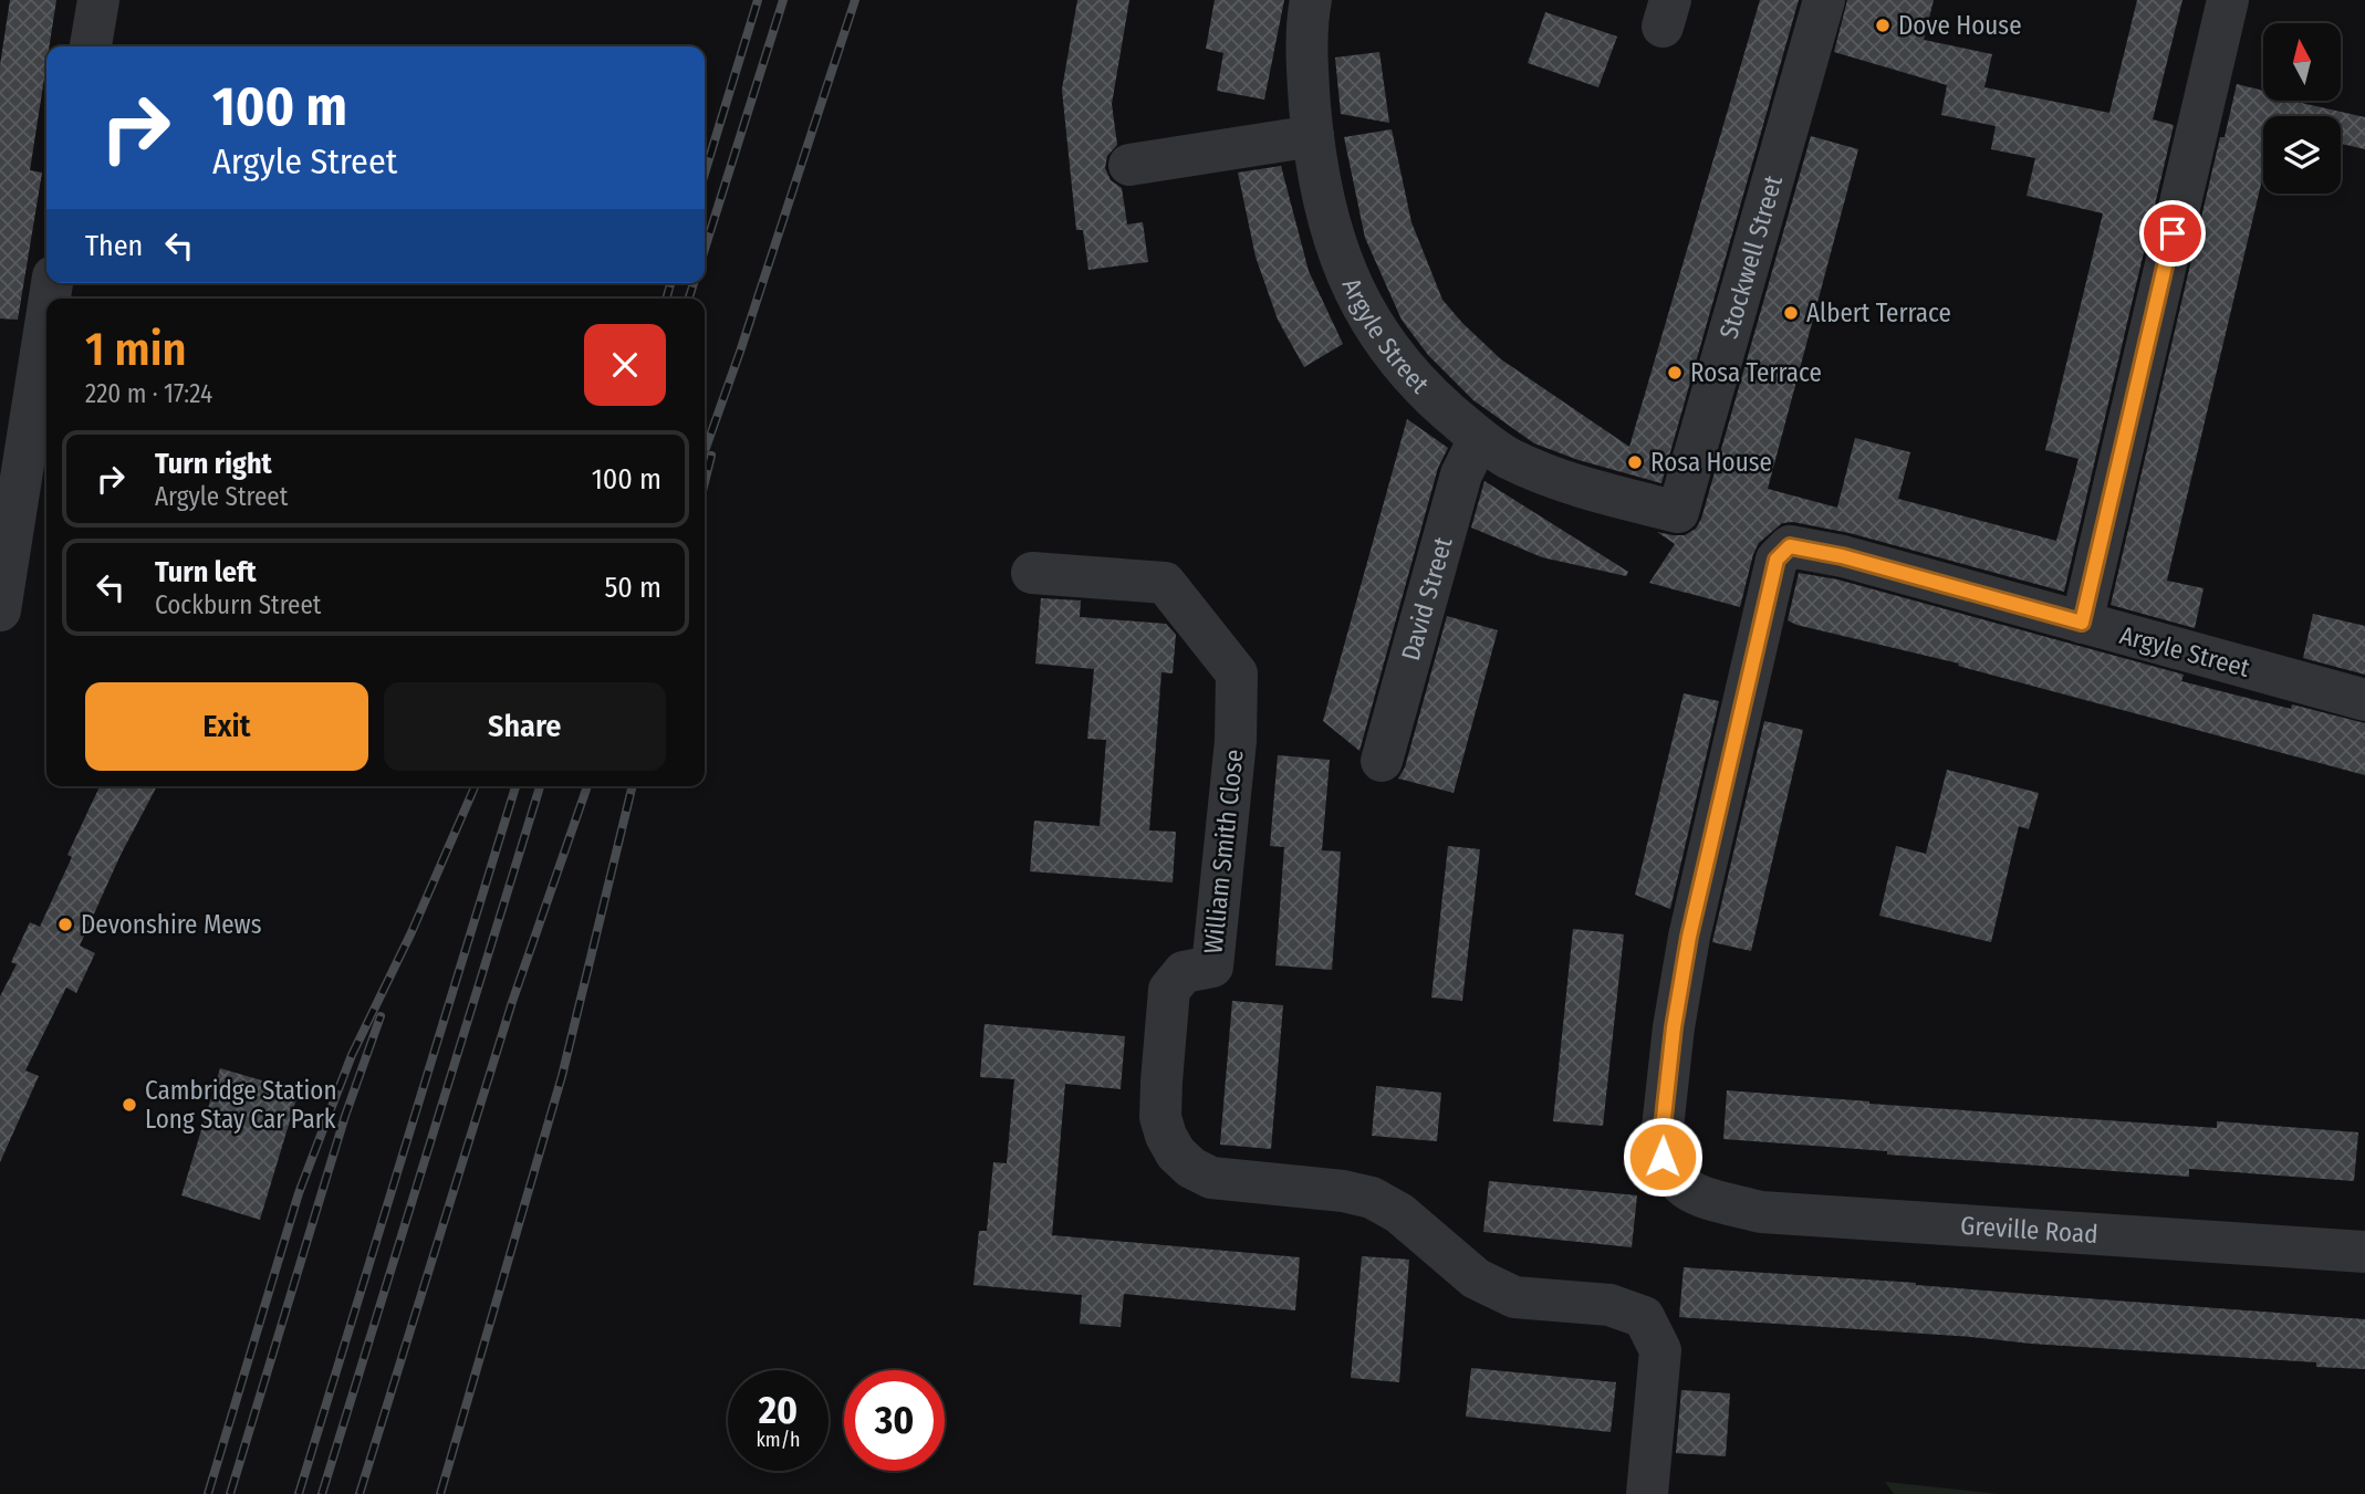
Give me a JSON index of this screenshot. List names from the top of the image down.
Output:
{
  "streets": {
    "street": [
      "Stockwell Street",
      "Argyle Street",
      "David Street",
      "William Smith Close",
      "Greville Road"
    ]
  },
  "crossings": [
    ["Stockwell Street", "Argyle Street"],
    ["Argyle Street", "David Street"],
    ["Argyle Street", "Greville Road"]
  ],
  "places": [
    "Dove House",
    "Albert Terrace",
    "Rosa Terrace",
    "Rosa House",
    "Devonshire Mews",
    "Cambridge Station Long Stay Car Park"
  ],
  "north": "top",
  "page": {
    "turn": ["100 m", "Argyle Street"],
    "then": "Then",
    "heading": ["1 min", "220 m · 17:24"],
    "list": [
      {
        "name": "Turn right",
        "note": "Argyle Street",
        "value": "100 m"
      },
      {
        "name": "Turn left",
        "note": "Cockburn Street",
        "value": "50 m"
      }
    ],
    "buttons": ["Exit", "Share"],
    "speed": "20 km/h",
    "limit": "30"
  }
}
